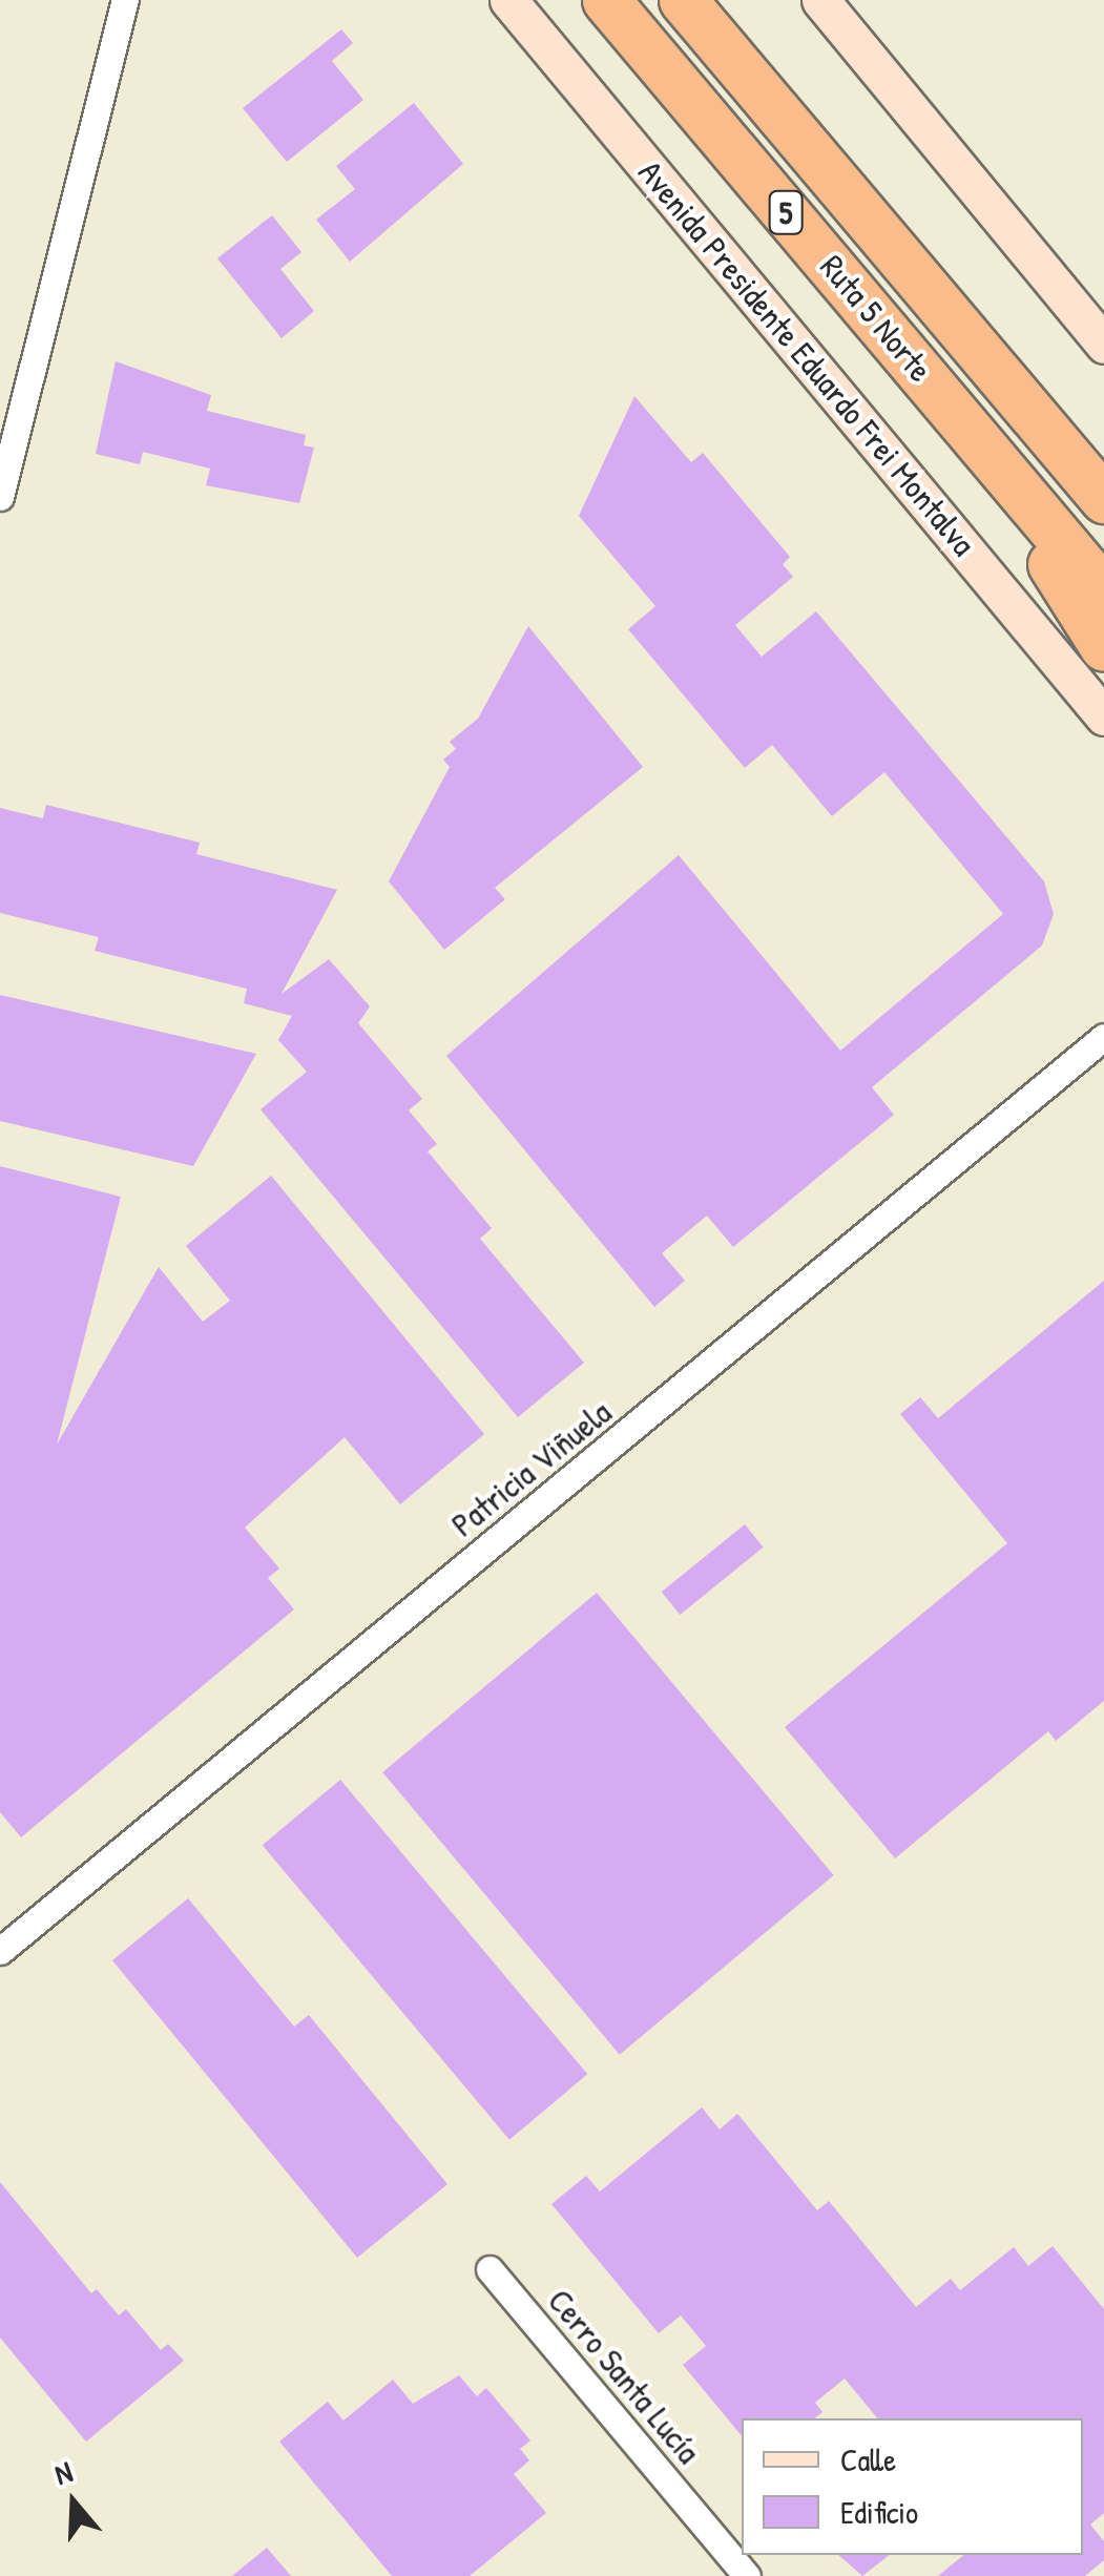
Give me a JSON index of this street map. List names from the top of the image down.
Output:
{
  "streets": {
    "highway": ["5", "Ruta 5 Norte"],
    "main road": ["Avenida Presidente Eduardo Frei Montalva"],
    "street": ["Patricia Viñuela", "Cerro Santa Lucía"]
  },
  "legend": ["Calle", "Edificio"],
  "north": "top"
}
